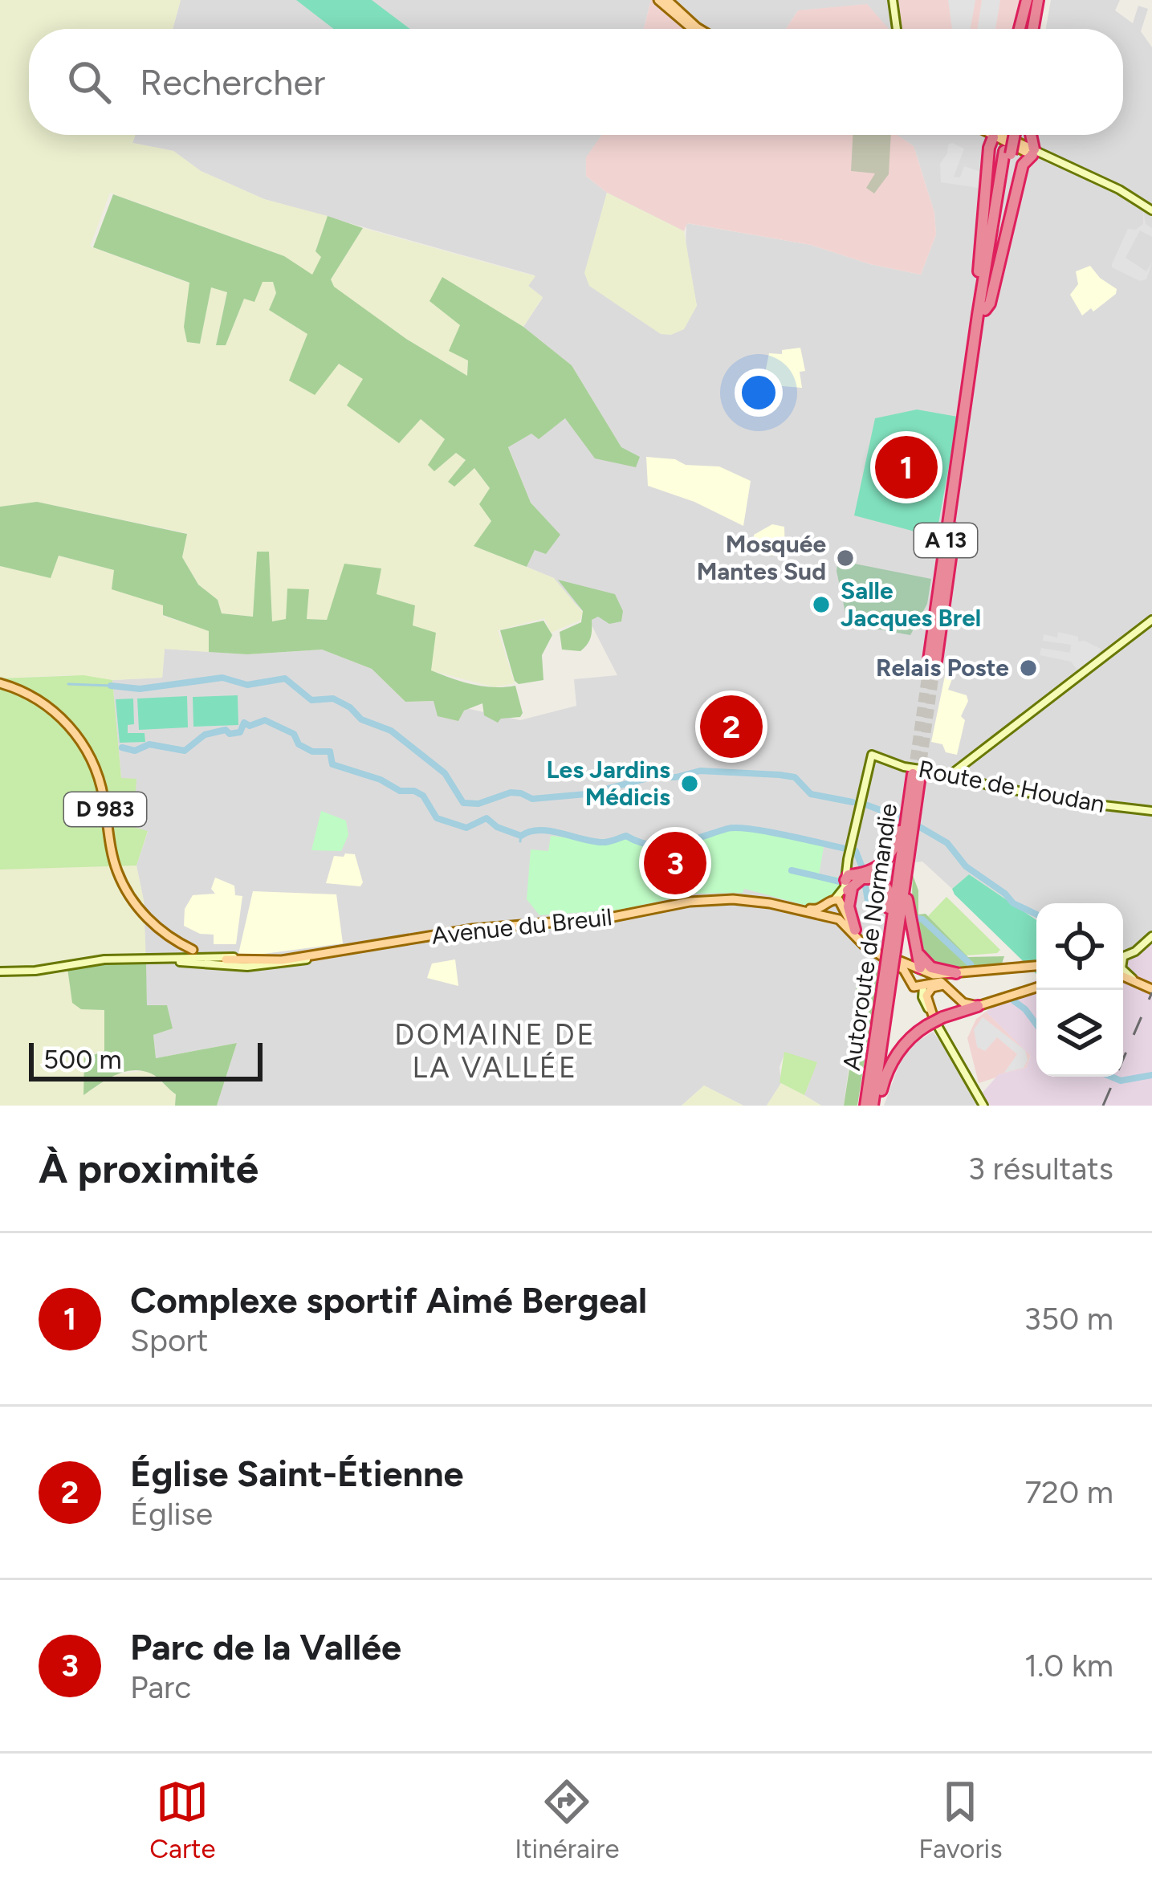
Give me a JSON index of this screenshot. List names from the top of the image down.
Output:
{
  "streets": {
    "highway": ["A 13", "Autoroute de Normandie"],
    "main road": ["Route de Houdan", "D 983", "Avenue du Breuil"]
  },
  "districts": ["DOMAINE DE LA VALLÉE"],
  "places": [
    "Mosquée Mantes Sud",
    "Salle Jacques Brel",
    "Relais Poste",
    "Les Jardins Médicis"
  ],
  "scale_bar": "500 m",
  "page": {
    "search": "Rechercher",
    "pins": ["1", "2", "3"],
    "scale": "500 m",
    "heading": ["À proximité", "3 résultats"],
    "list": [
      {
        "mark": "1",
        "name": "Complexe sportif Aimé Bergeal",
        "note": "Sport",
        "value": "350 m"
      },
      {
        "mark": "2",
        "name": "Église Saint-Étienne",
        "note": "Église",
        "value": "720 m"
      },
      {
        "mark": "3",
        "name": "Parc de la Vallée",
        "note": "Parc",
        "value": "1.0 km"
      }
    ],
    "nav": ["Carte", "Itinéraire", "Favoris"]
  }
}
